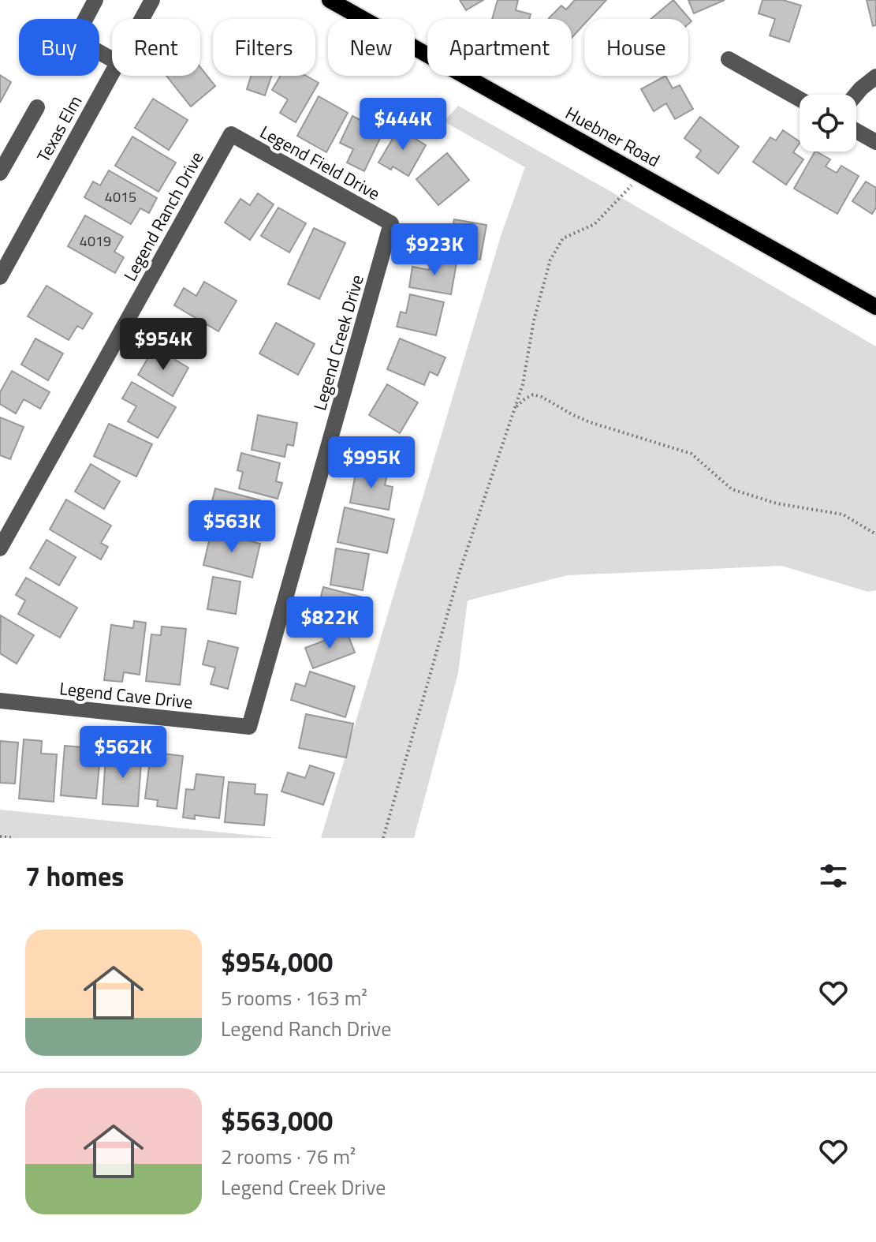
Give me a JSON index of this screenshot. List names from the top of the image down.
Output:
{
  "streets": {
    "main road": ["Huebner Road"],
    "street": [
      "Texas Elm",
      "Legend Field Drive",
      "Legend Ranch Drive",
      "Legend Creek Drive",
      "Legend Cave Drive"
    ]
  },
  "crossings": [
    ["Legend Field Drive", "Legend Ranch Drive"],
    ["Legend Field Drive", "Legend Creek Drive"],
    ["Legend Creek Drive", "Legend Cave Drive"]
  ],
  "house_numbers": ["4015", "4019"],
  "page": {
    "chip": [
      "Buy",
      "Rent",
      "Filters",
      "New",
      "Apartment",
      "House"
    ],
    "price": [
      "$444K",
      "$923K",
      "$954K",
      "$995K",
      "$563K",
      "$822K",
      "$562K"
    ],
    "heading": "7 homes",
    "list": [
      {
        "name": "$954,000",
        "note": "5 rooms · 163 m² · Legend Ranch Drive"
      },
      {
        "name": "$563,000",
        "note": "2 rooms · 76 m² · Legend Creek Drive"
      }
    ]
  }
}
